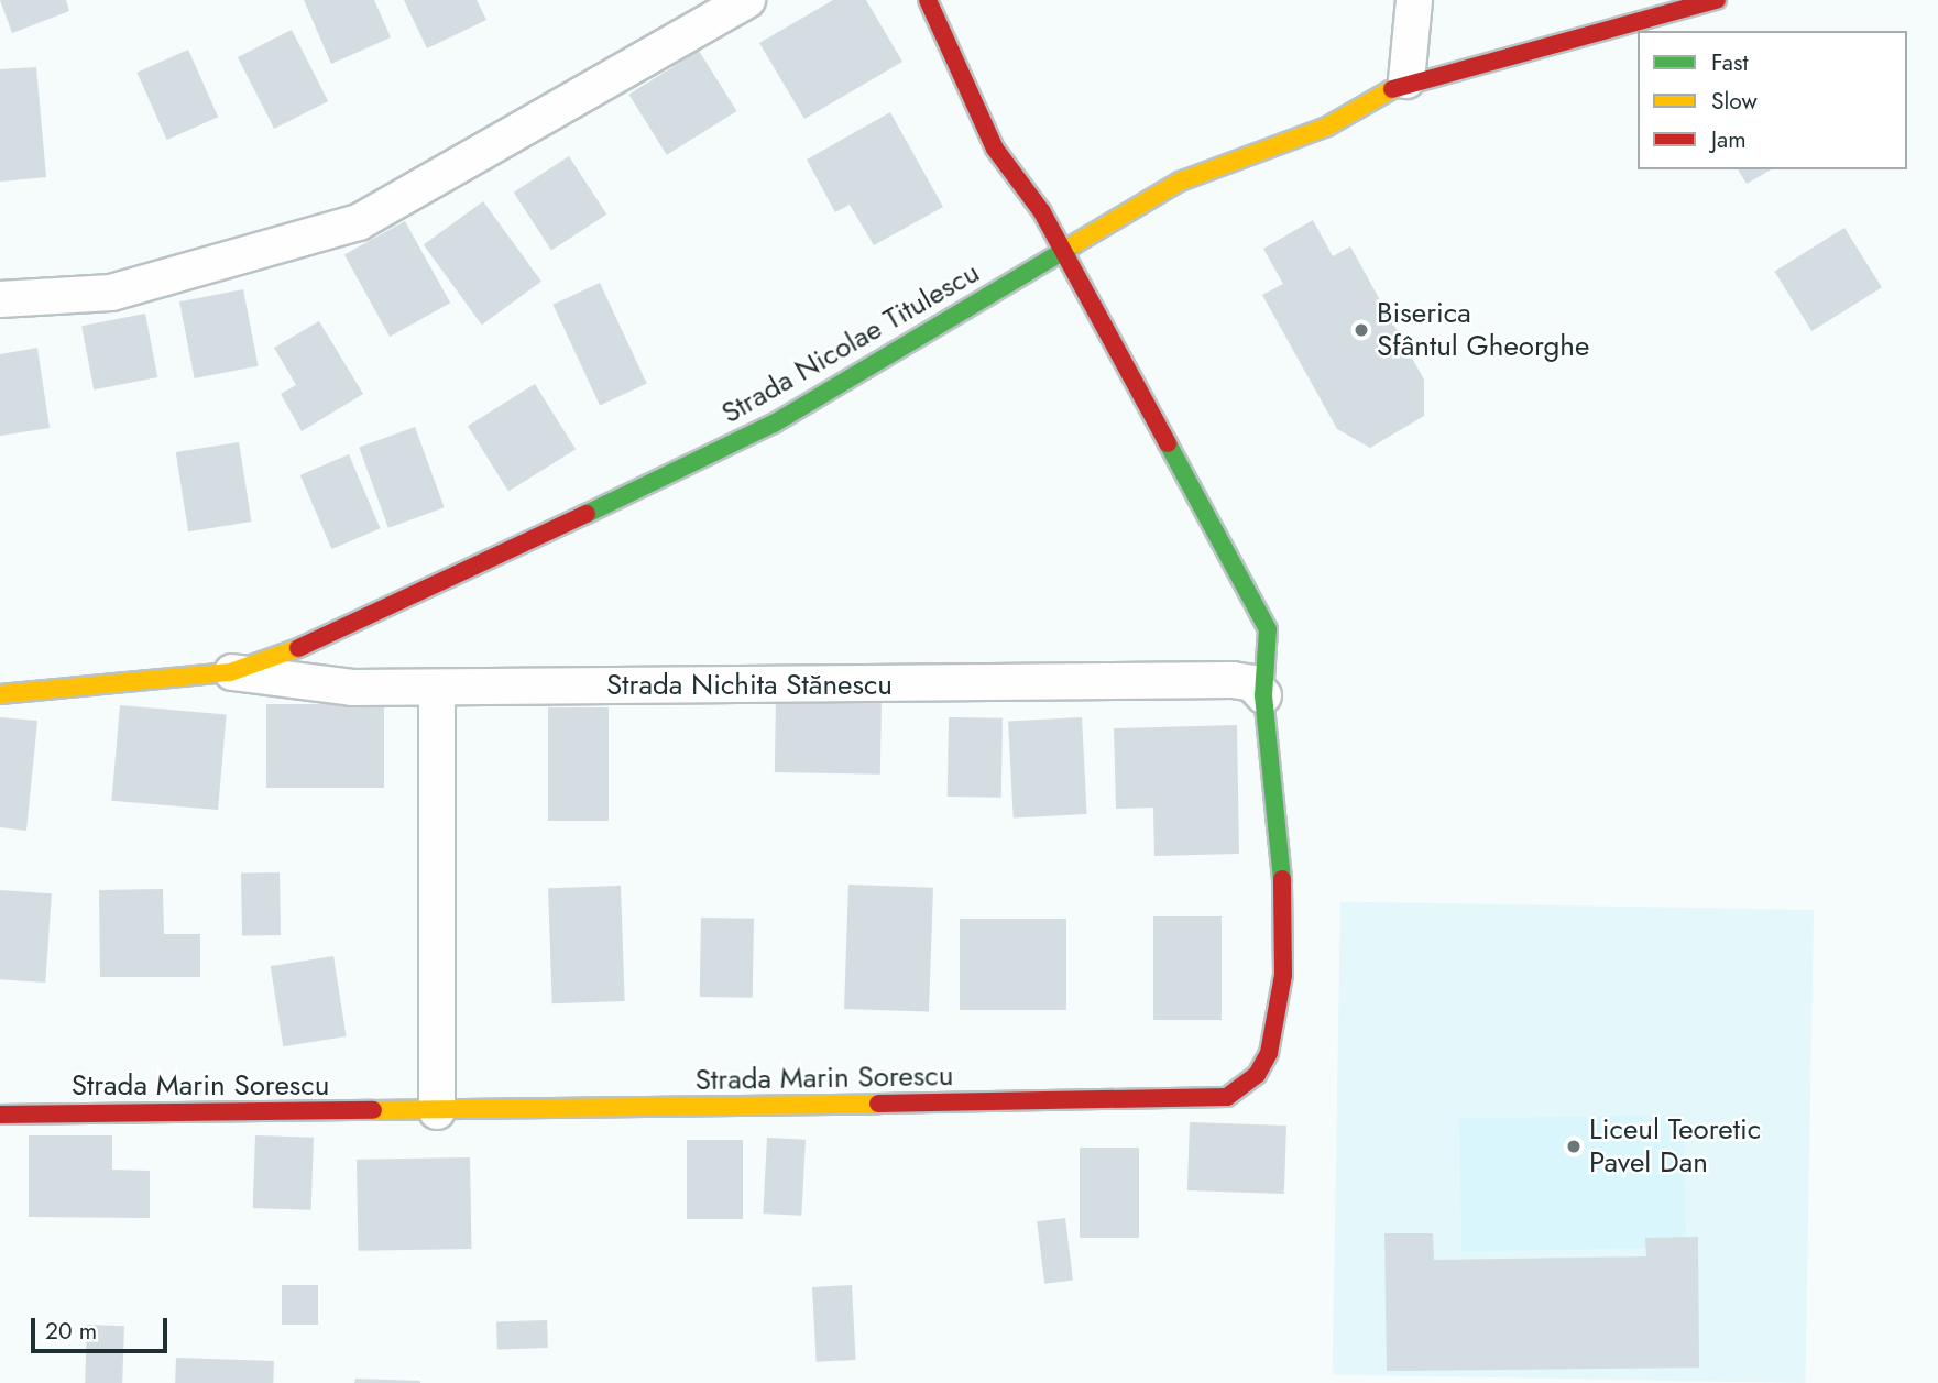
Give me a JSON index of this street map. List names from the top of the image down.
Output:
{
  "streets": {
    "street": ["Strada Nicolae Titulescu", "Strada Nichita Stănescu", "Strada Marin Sorescu"]
  },
  "crossings": [
    ["Strada Nicolae Titulescu", "Strada Nichita Stănescu"],
    ["Strada Nicolae Titulescu", "Strada Marin Sorescu"],
    ["Strada Nichita Stănescu", "Strada Marin Sorescu"]
  ],
  "places": ["Biserica Sfântul Gheorghe", "Liceul Teoretic Pavel Dan"],
  "legend": ["Fast", "Slow", "Jam"],
  "scale_bar": "20 m"
}
